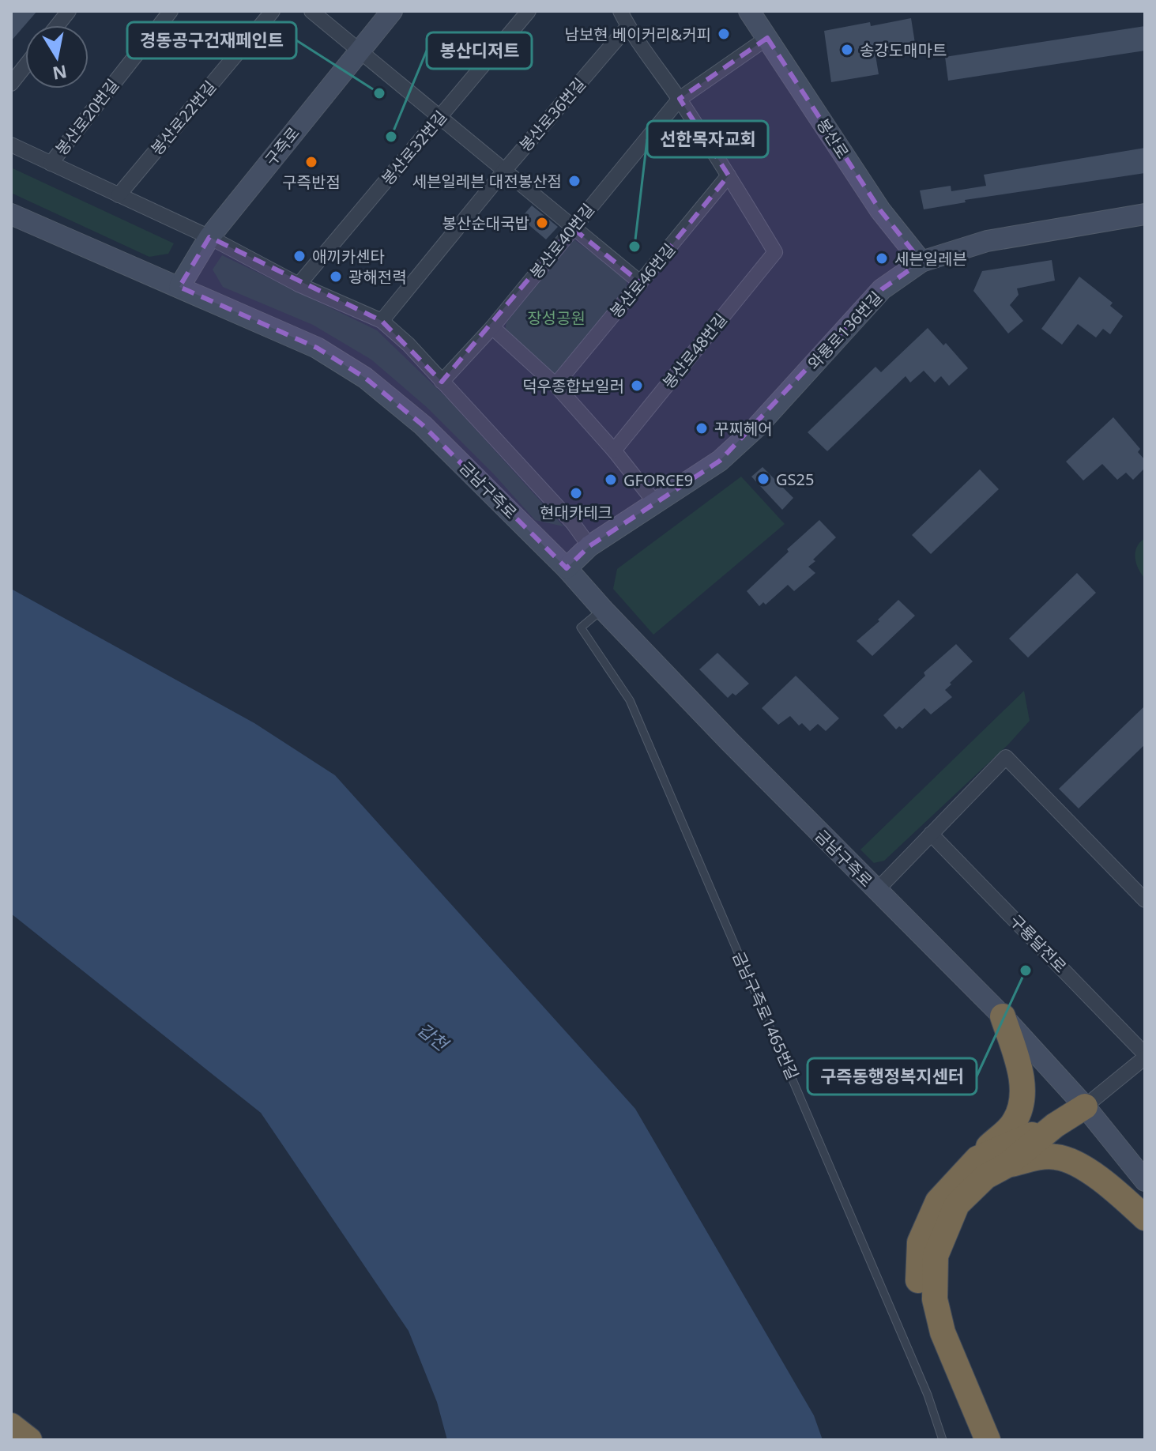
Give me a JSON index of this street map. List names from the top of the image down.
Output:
{
  "streets": {
    "main road": [
      "봉산로",
      "구즉로",
      "와룡로136번길",
      "금남구즉로"
    ],
    "street": [
      "봉산로36번길",
      "봉산로20번길",
      "봉산로22번길",
      "봉산로32번길",
      "봉산로40번길",
      "봉산로46번길",
      "봉산로48번길",
      "구룡달전로"
    ],
    "lane": ["금남구즉로1465번길"]
  },
  "crossings": [
    ["봉산로", "봉산로40번길"],
    ["봉산로", "와룡로136번길"],
    ["구즉로", "금남구즉로"],
    ["봉산로46번길", "봉산로48번길"],
    ["와룡로136번길", "금남구즉로"],
    ["금남구즉로", "구룡달전로"],
    ["금남구즉로", "금남구즉로1465번길"]
  ],
  "water": ["갑천"],
  "parks": ["장성공원"],
  "places": [
    "남보현 베이커리&커피",
    "송강도매마트",
    "경동공구건재페인트",
    "봉산디저트",
    "구즉반점",
    "세븐일레븐 대전봉산점",
    "봉산순대국밥",
    "선한목자교회",
    "애끼카센타",
    "세븐일레븐",
    "광해전력",
    "덕우종합보일러",
    "꾸찌헤어",
    "GS25",
    "GFORCE9",
    "현대카테크",
    "구즉동행정복지센터"
  ],
  "north": "bottom"
}
